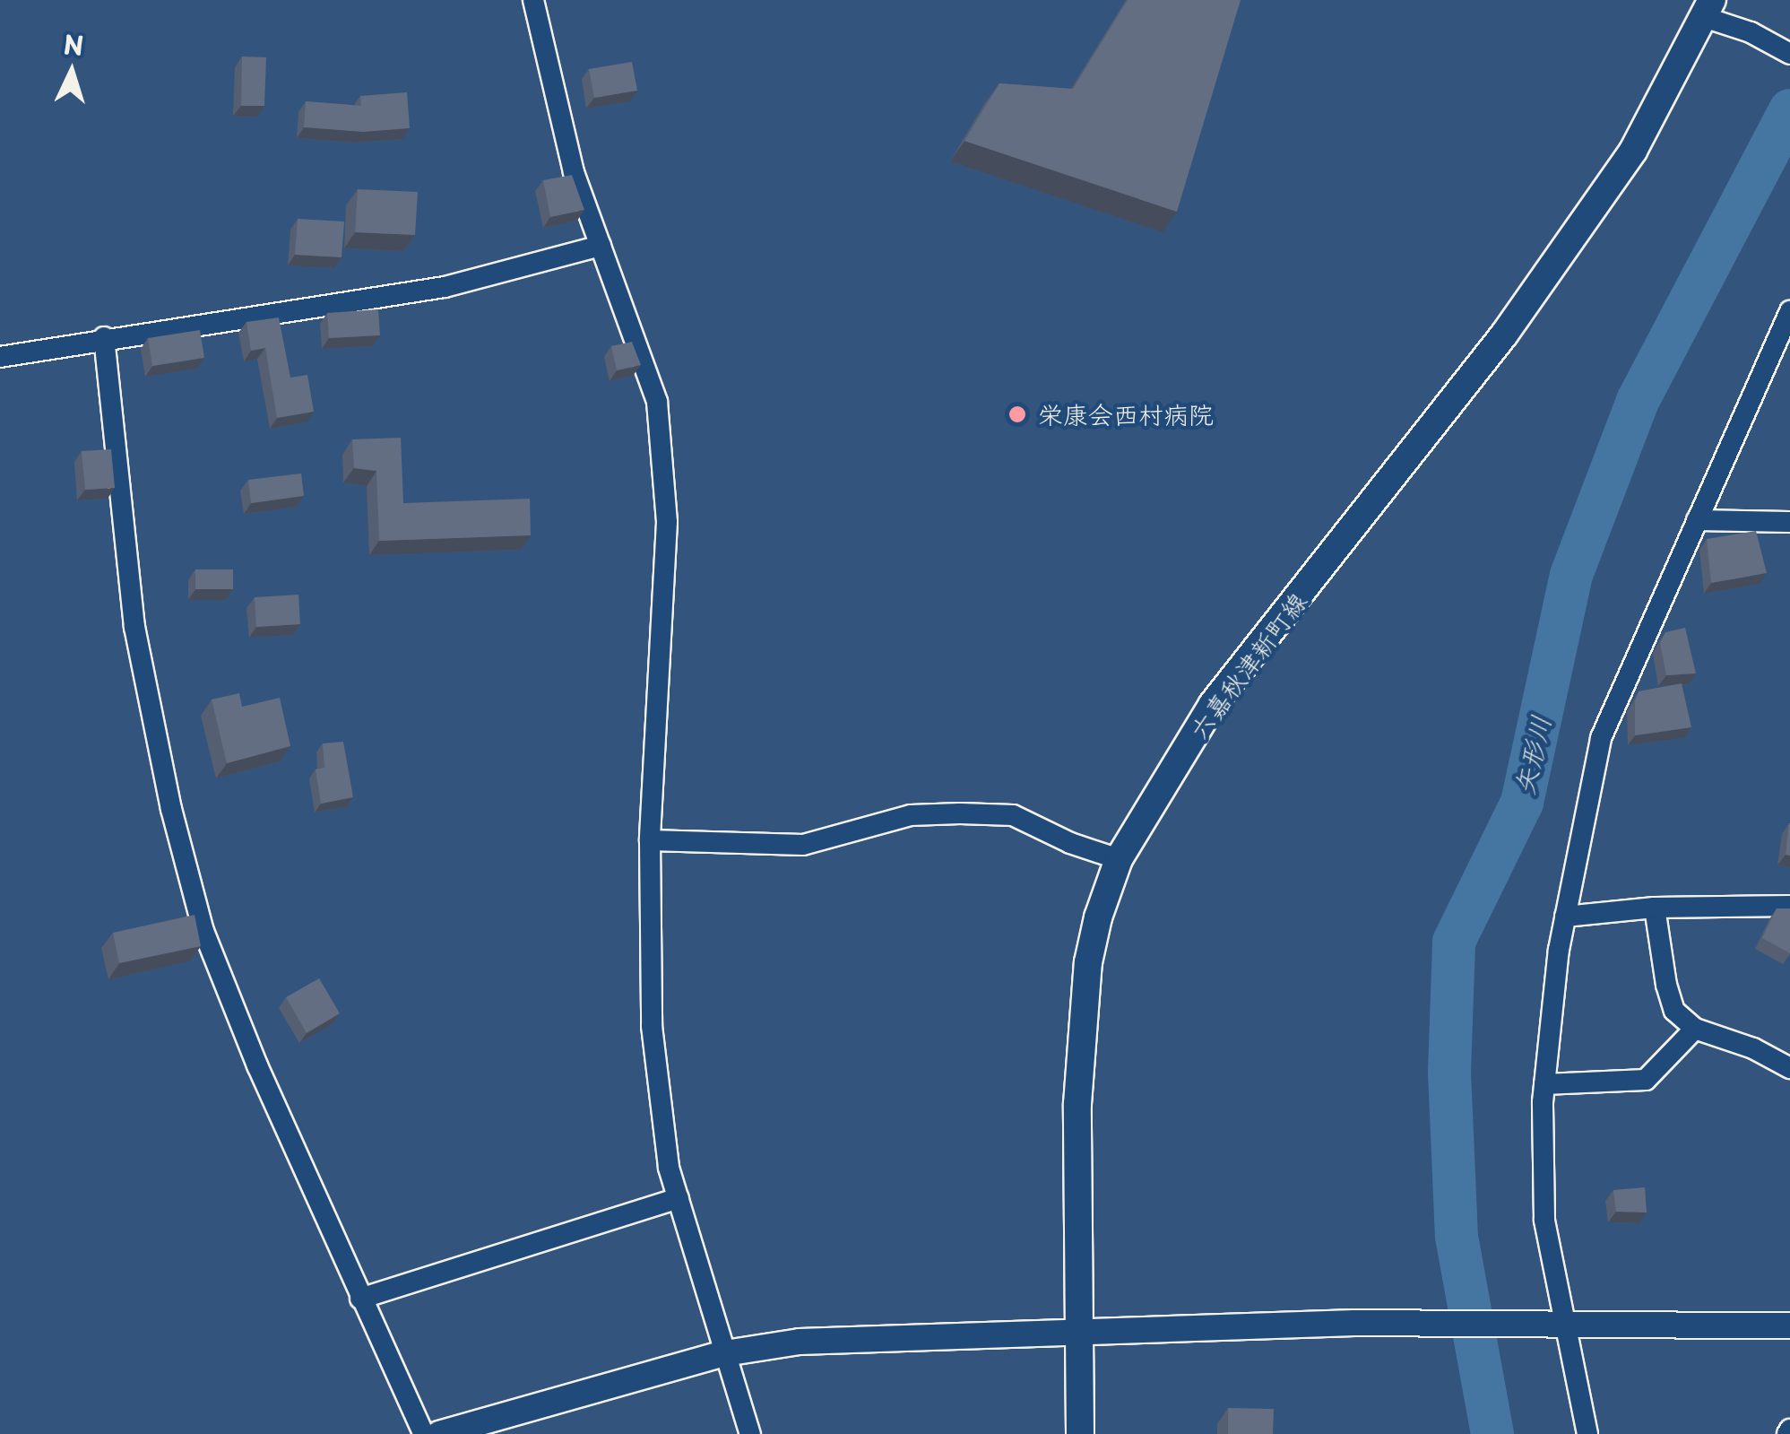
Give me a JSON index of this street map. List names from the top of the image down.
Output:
{
  "streets": {
    "main road": ["六嘉秋津新町線"]
  },
  "water": ["矢形川"],
  "places": ["栄康会西村病院"],
  "north": "top"
}
